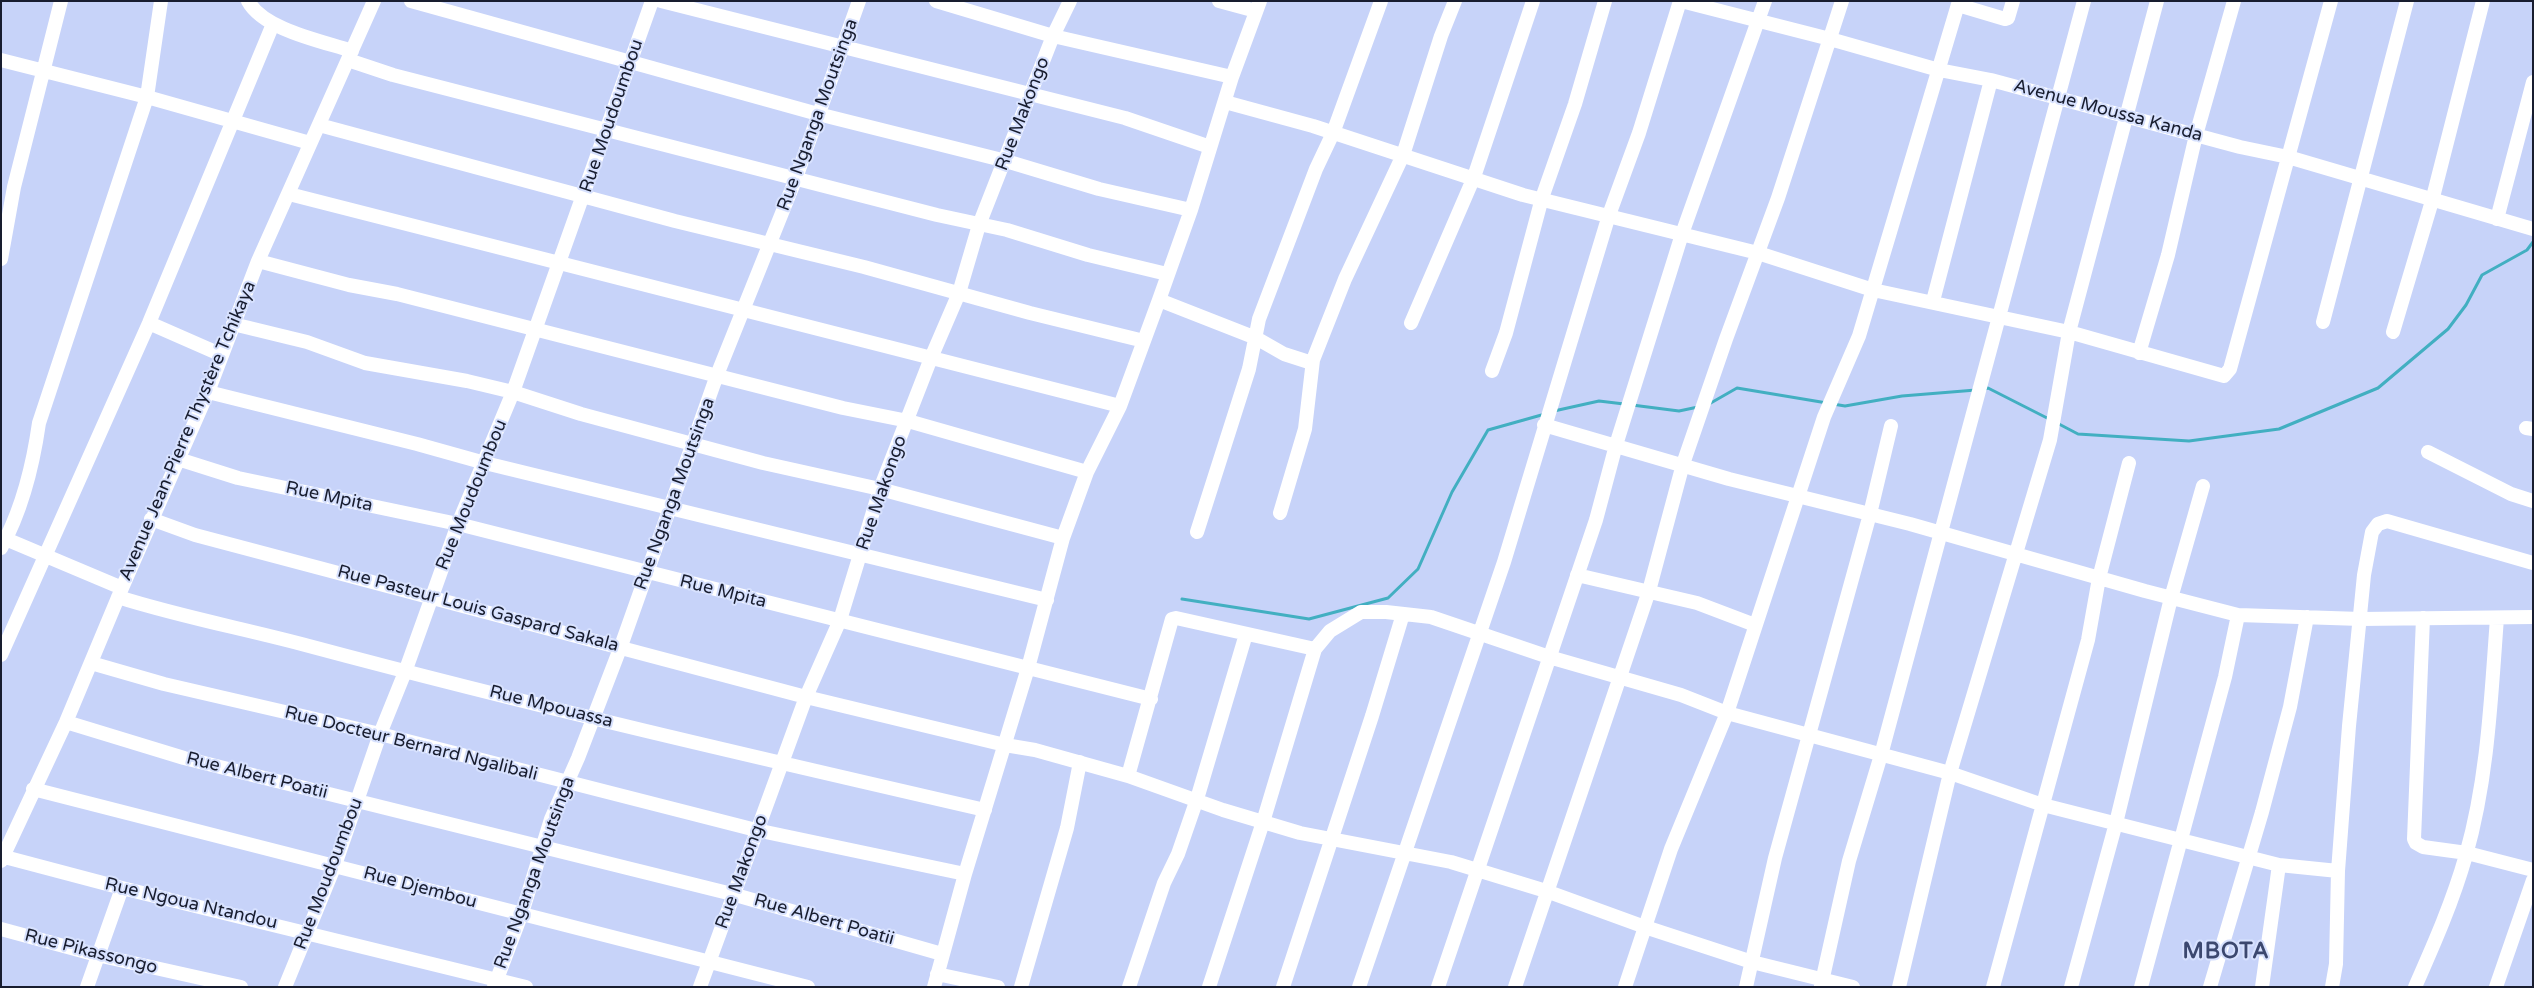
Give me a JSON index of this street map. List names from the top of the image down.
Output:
{
  "streets": {
    "street": [
      "Avenue Moussa Kanda",
      "Rue Makongo",
      "Rue Nganga Moutsinga",
      "Rue Moudoumbou",
      "Avenue Jean-Pierre Thystère Tchikaya",
      "Rue Mpita",
      "Rue Pasteur Louis Gaspard Sakala",
      "Rue Mpouassa",
      "Rue Docteur Bernard Ngalibali",
      "Rue Albert Poatii",
      "Rue Djembou",
      "Rue Ngoua Ntandou",
      "Rue Pikassongo"
    ]
  },
  "crossings": [
    ["Rue Makongo", "Rue Mpita"],
    ["Rue Makongo", "Rue Pasteur Louis Gaspard Sakala"],
    ["Rue Makongo", "Rue Mpouassa"],
    ["Rue Makongo", "Rue Docteur Bernard Ngalibali"],
    ["Rue Makongo", "Rue Albert Poatii"],
    ["Rue Makongo", "Rue Djembou"],
    ["Rue Nganga Moutsinga", "Rue Mpita"],
    ["Rue Nganga Moutsinga", "Rue Pasteur Louis Gaspard Sakala"],
    ["Rue Nganga Moutsinga", "Rue Mpouassa"],
    ["Rue Nganga Moutsinga", "Rue Docteur Bernard Ngalibali"],
    ["Rue Nganga Moutsinga", "Rue Albert Poatii"],
    ["Rue Nganga Moutsinga", "Rue Djembou"],
    ["Rue Nganga Moutsinga", "Rue Ngoua Ntandou"],
    ["Rue Moudoumbou", "Rue Mpita"],
    ["Rue Moudoumbou", "Rue Pasteur Louis Gaspard Sakala"],
    ["Rue Moudoumbou", "Rue Mpouassa"],
    ["Rue Moudoumbou", "Rue Docteur Bernard Ngalibali"],
    ["Rue Moudoumbou", "Rue Albert Poatii"],
    ["Rue Moudoumbou", "Rue Djembou"],
    ["Rue Moudoumbou", "Rue Ngoua Ntandou"],
    ["Avenue Jean-Pierre Thystère Tchikaya", "Rue Mpita"],
    ["Avenue Jean-Pierre Thystère Tchikaya", "Rue Pasteur Louis Gaspard Sakala"],
    ["Avenue Jean-Pierre Thystère Tchikaya", "Rue Mpouassa"],
    ["Avenue Jean-Pierre Thystère Tchikaya", "Rue Docteur Bernard Ngalibali"],
    ["Avenue Jean-Pierre Thystère Tchikaya", "Rue Albert Poatii"],
    ["Avenue Jean-Pierre Thystère Tchikaya", "Rue Djembou"],
    ["Avenue Jean-Pierre Thystère Tchikaya", "Rue Ngoua Ntandou"]
  ],
  "districts": ["MBOTA"]
}
